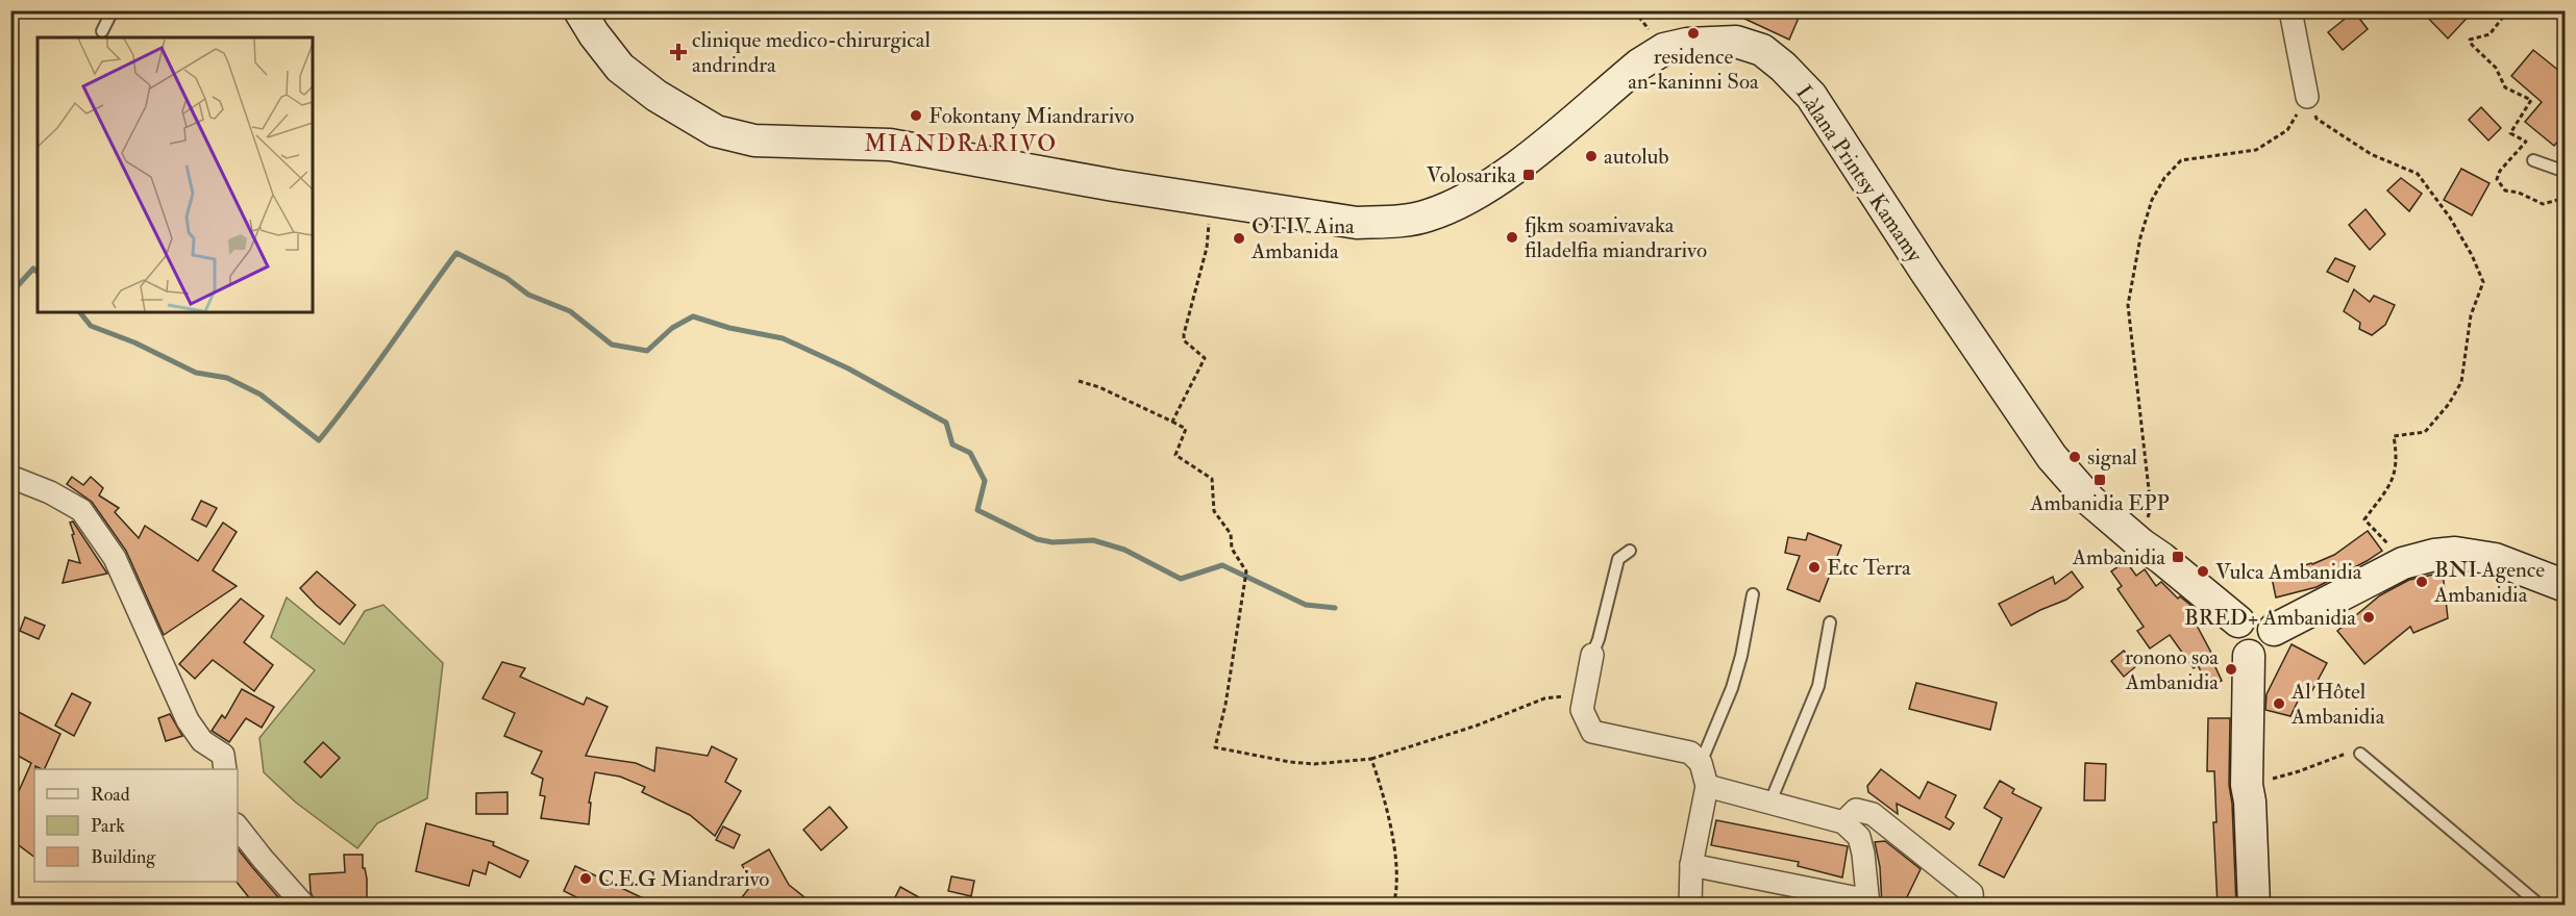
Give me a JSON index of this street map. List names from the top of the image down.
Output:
{
  "streets": {
    "street": ["Làlana Printsy Kamamy"]
  },
  "districts": ["MIANDRARIVO"],
  "places": {
    "other": [
      "residence an-kaninni Soa",
      "Fokontany Miandrarivo",
      "autolub",
      "fjkm soamivavaka filadelfia miandrarivo",
      "OTIV Aina Ambanida",
      "signal",
      "Etc Terra",
      "Vulca Ambanidia",
      "BNI Agence Ambanidia",
      "BRED+ Ambanidia",
      "ronono soa Ambanidia",
      "Al Hôtel Ambanidia",
      "C.E.G Miandrarivo"
    ],
    "health": ["clinique medico-chirurgical andrindra"],
    "transit": ["Volosarika", "Ambanidia EPP", "Ambanidia"]
  },
  "legend": ["Road", "Park", "Building"]
}
